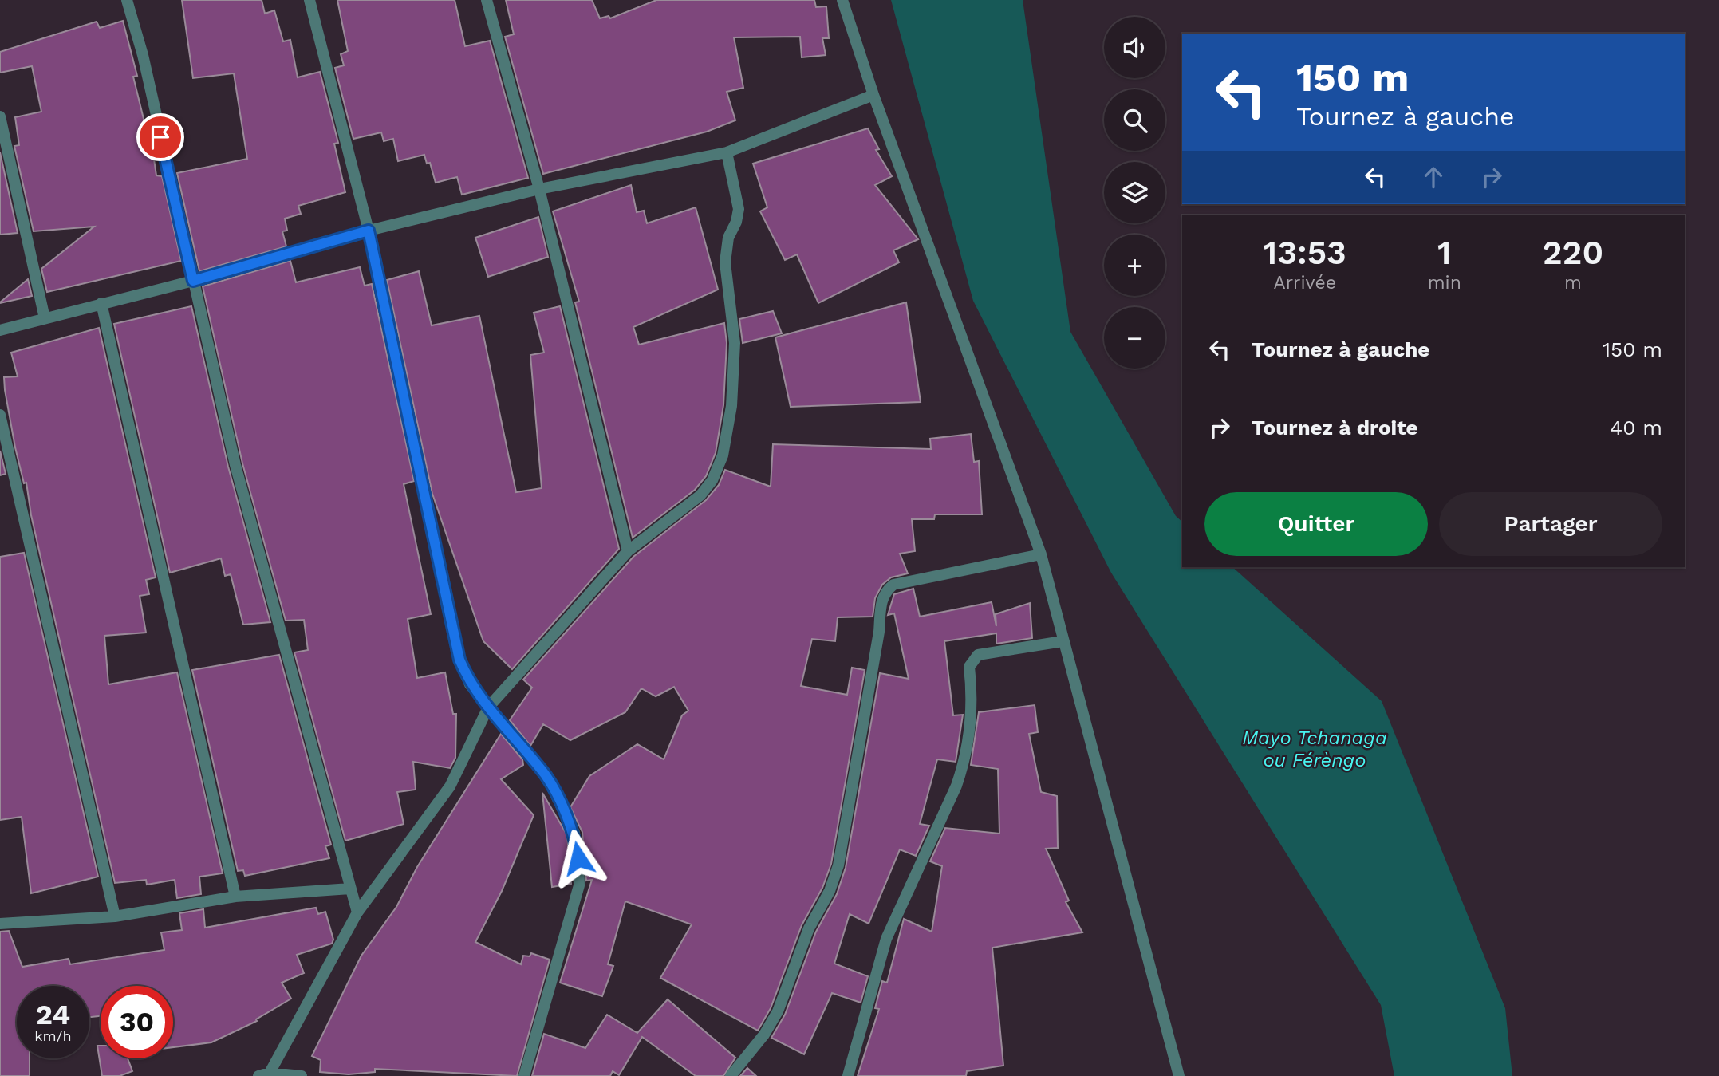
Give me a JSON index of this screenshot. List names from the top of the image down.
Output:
{
  "water": ["Mayo Tchanaga ou Férèngo"],
  "page": {
    "map_buttons": ["+", "−"],
    "turn": ["150 m", "Tournez à gauche"],
    "eta": [
      "13:53",
      "Arrivée",
      "1",
      "min",
      "220",
      "m"
    ],
    "list": [
      {
        "name": "Tournez à gauche",
        "value": "150 m"
      },
      {
        "name": "Tournez à droite",
        "value": "40 m"
      }
    ],
    "buttons": ["Quitter", "Partager"],
    "speed": "24 km/h",
    "limit": "30"
  }
}
